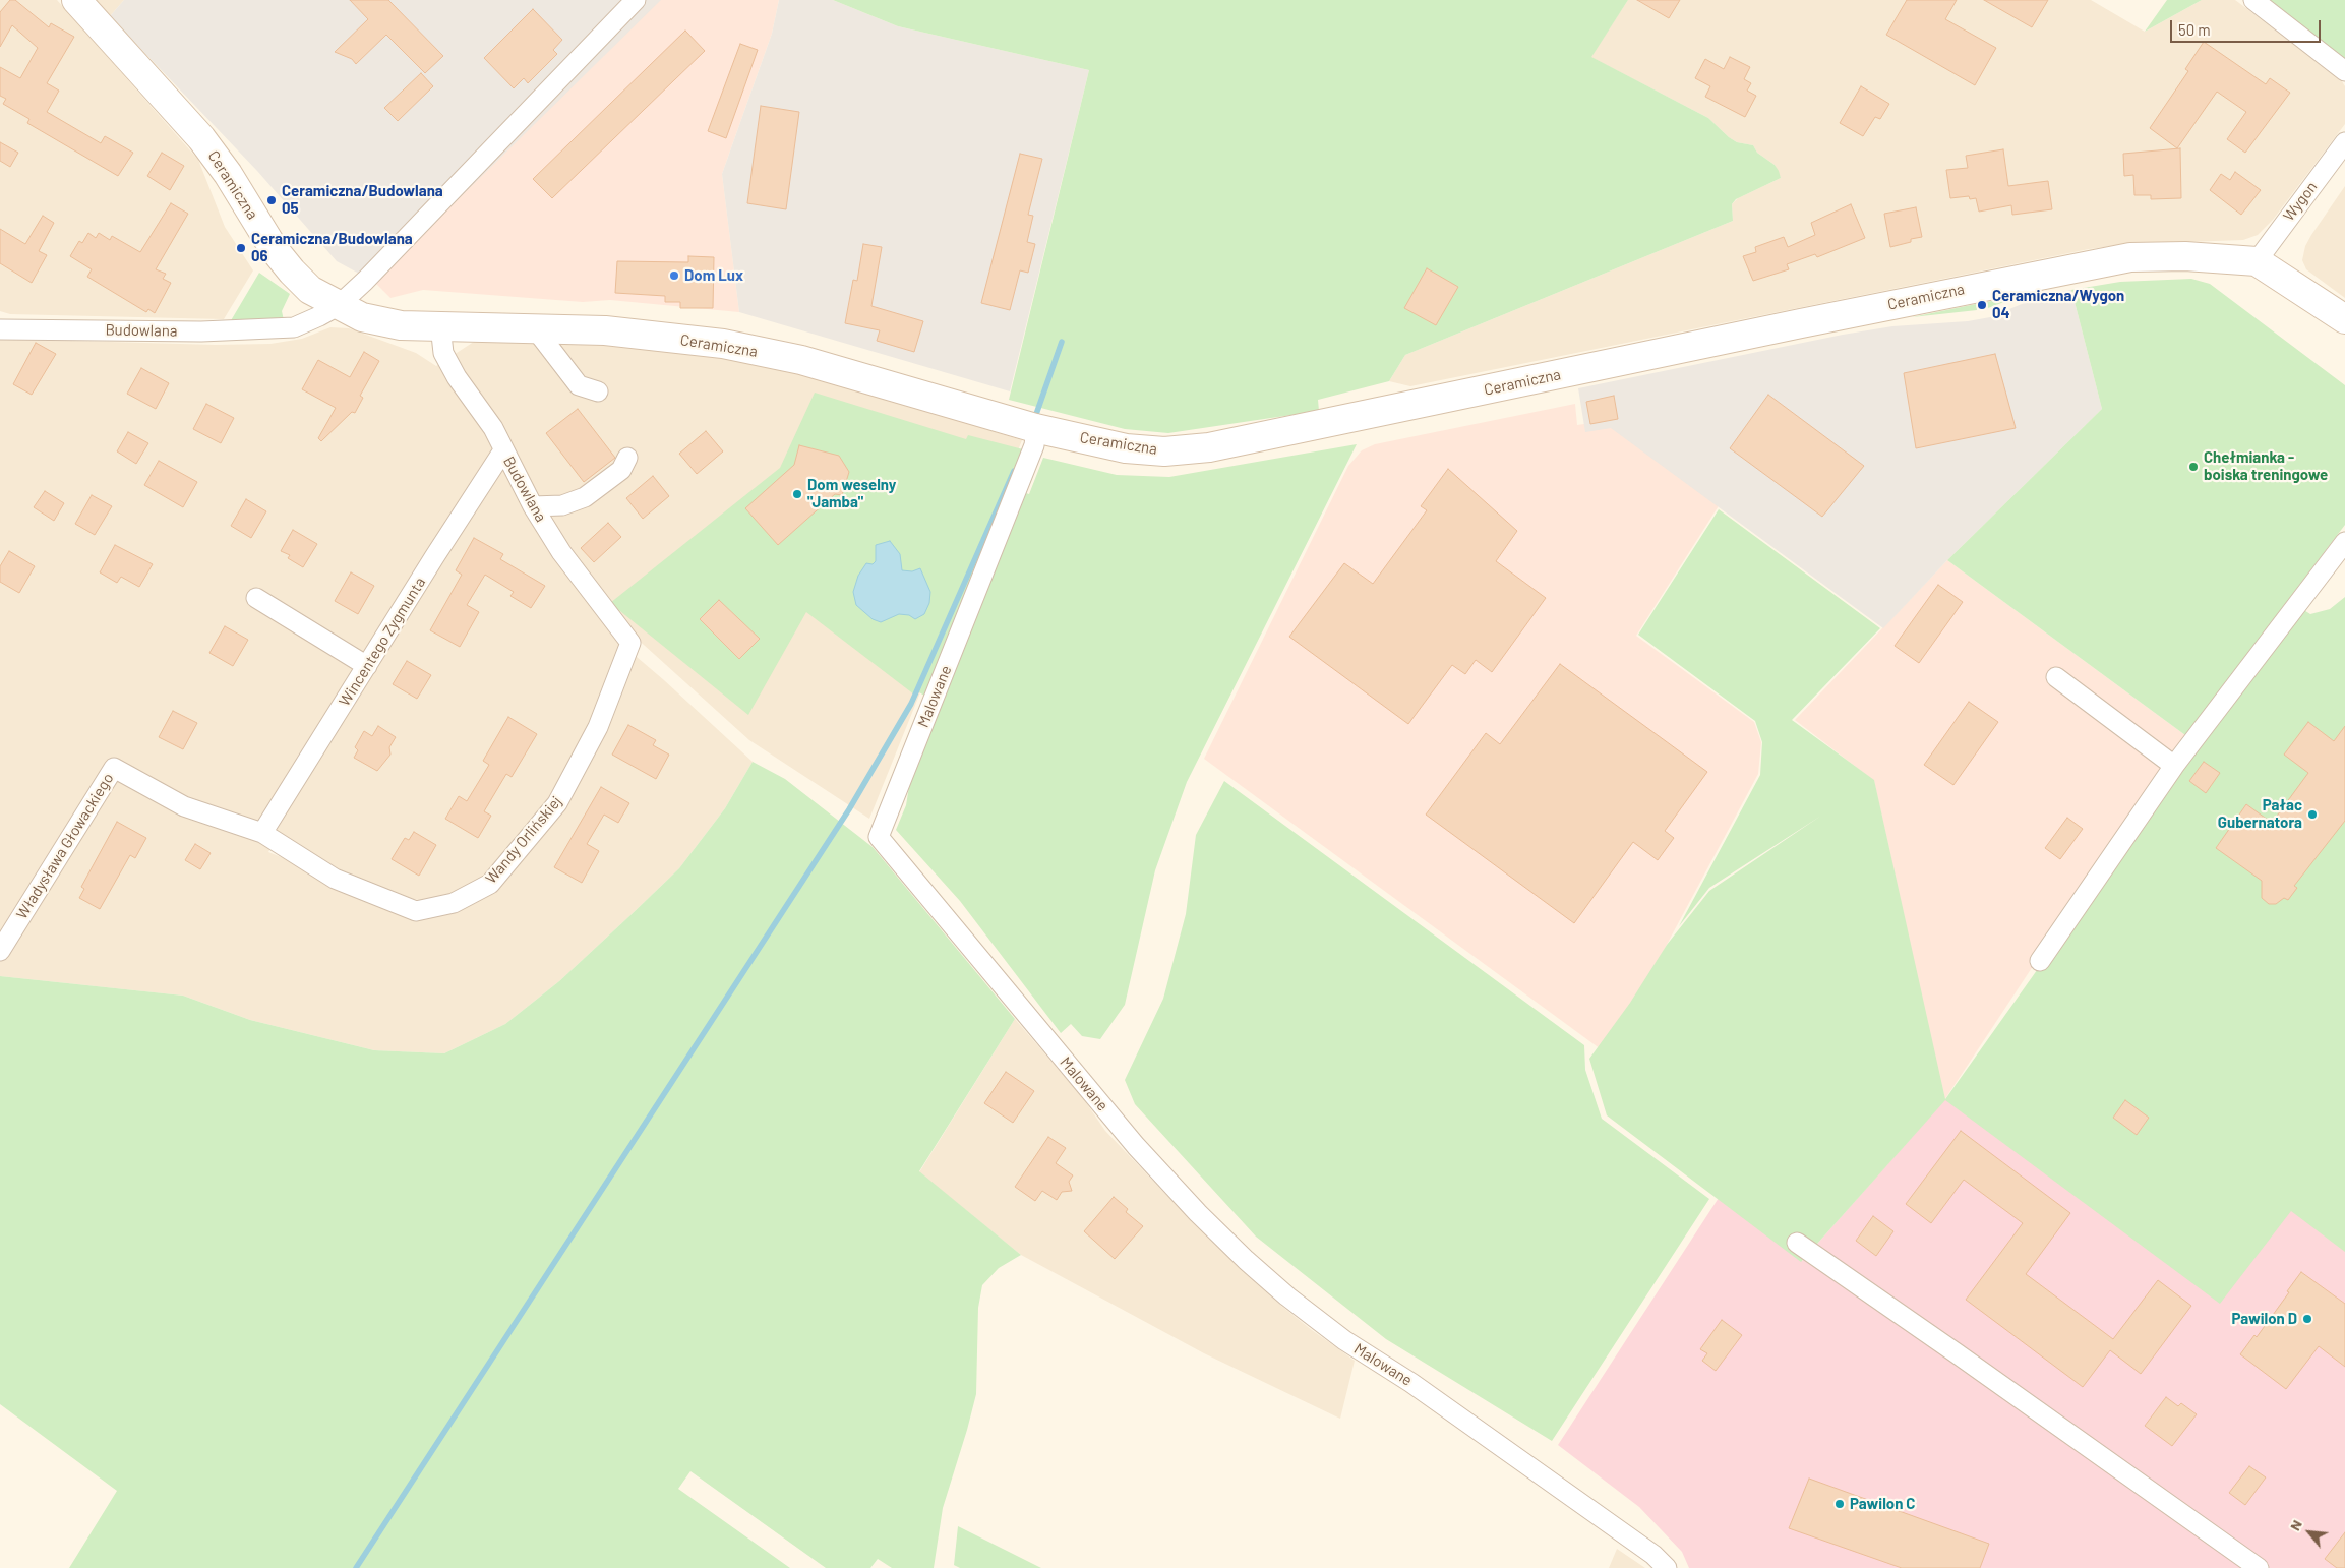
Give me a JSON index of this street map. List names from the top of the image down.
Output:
{
  "streets": {
    "street": [
      "Ceramiczna",
      "Wygon",
      "Budowlana",
      "Wincentego Zygmunta",
      "Malowane",
      "Wandy Orlińskiej",
      "Władysława Głowackiego"
    ]
  },
  "crossings": [
    ["Ceramiczna", "Wygon"],
    ["Ceramiczna", "Budowlana"],
    ["Ceramiczna", "Malowane"],
    ["Budowlana", "Wincentego Zygmunta"],
    ["Budowlana", "Wandy Orlińskiej"],
    ["Wincentego Zygmunta", "Wandy Orlińskiej"],
    ["Wandy Orlińskiej", "Władysława Głowackiego"]
  ],
  "places": [
    "Ceramiczna/Budowlana 05",
    "Ceramiczna/Budowlana 06",
    "Dom Lux",
    "Ceramiczna/Wygon 04",
    "Chełmianka - boiska treningowe",
    "Dom weselny \"Jamba\"",
    "Pałac Gubernatora",
    "Pawilon D",
    "Pawilon C"
  ],
  "scale_bar": "50 m",
  "north": "top left"
}
